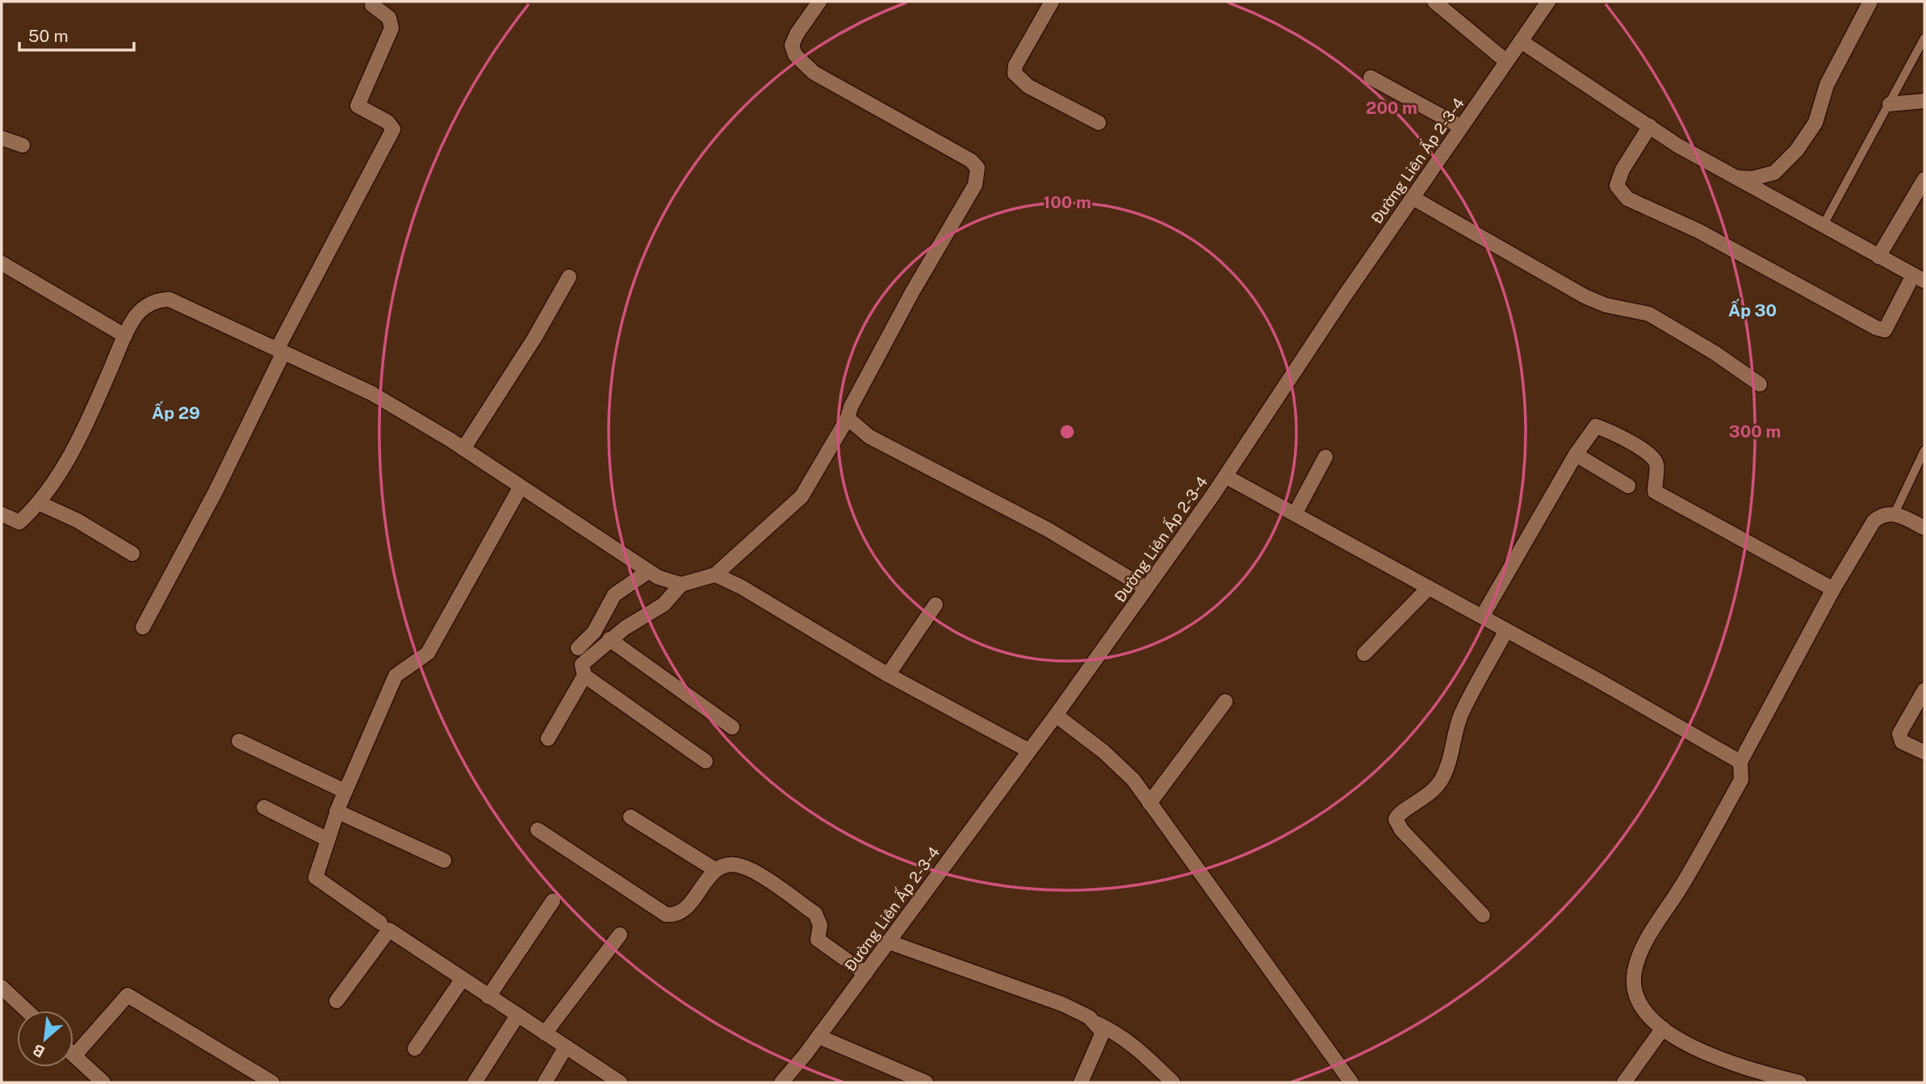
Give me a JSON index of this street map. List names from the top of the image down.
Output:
{
  "streets": {
    "street": ["Đường Liên Ấp 2-3-4"]
  },
  "districts": ["Ấp 30", "Ấp 29"],
  "scale_bar": "50 m",
  "north": "bottom left",
  "rings": ["200 m", "100 m", "300 m"]
}
